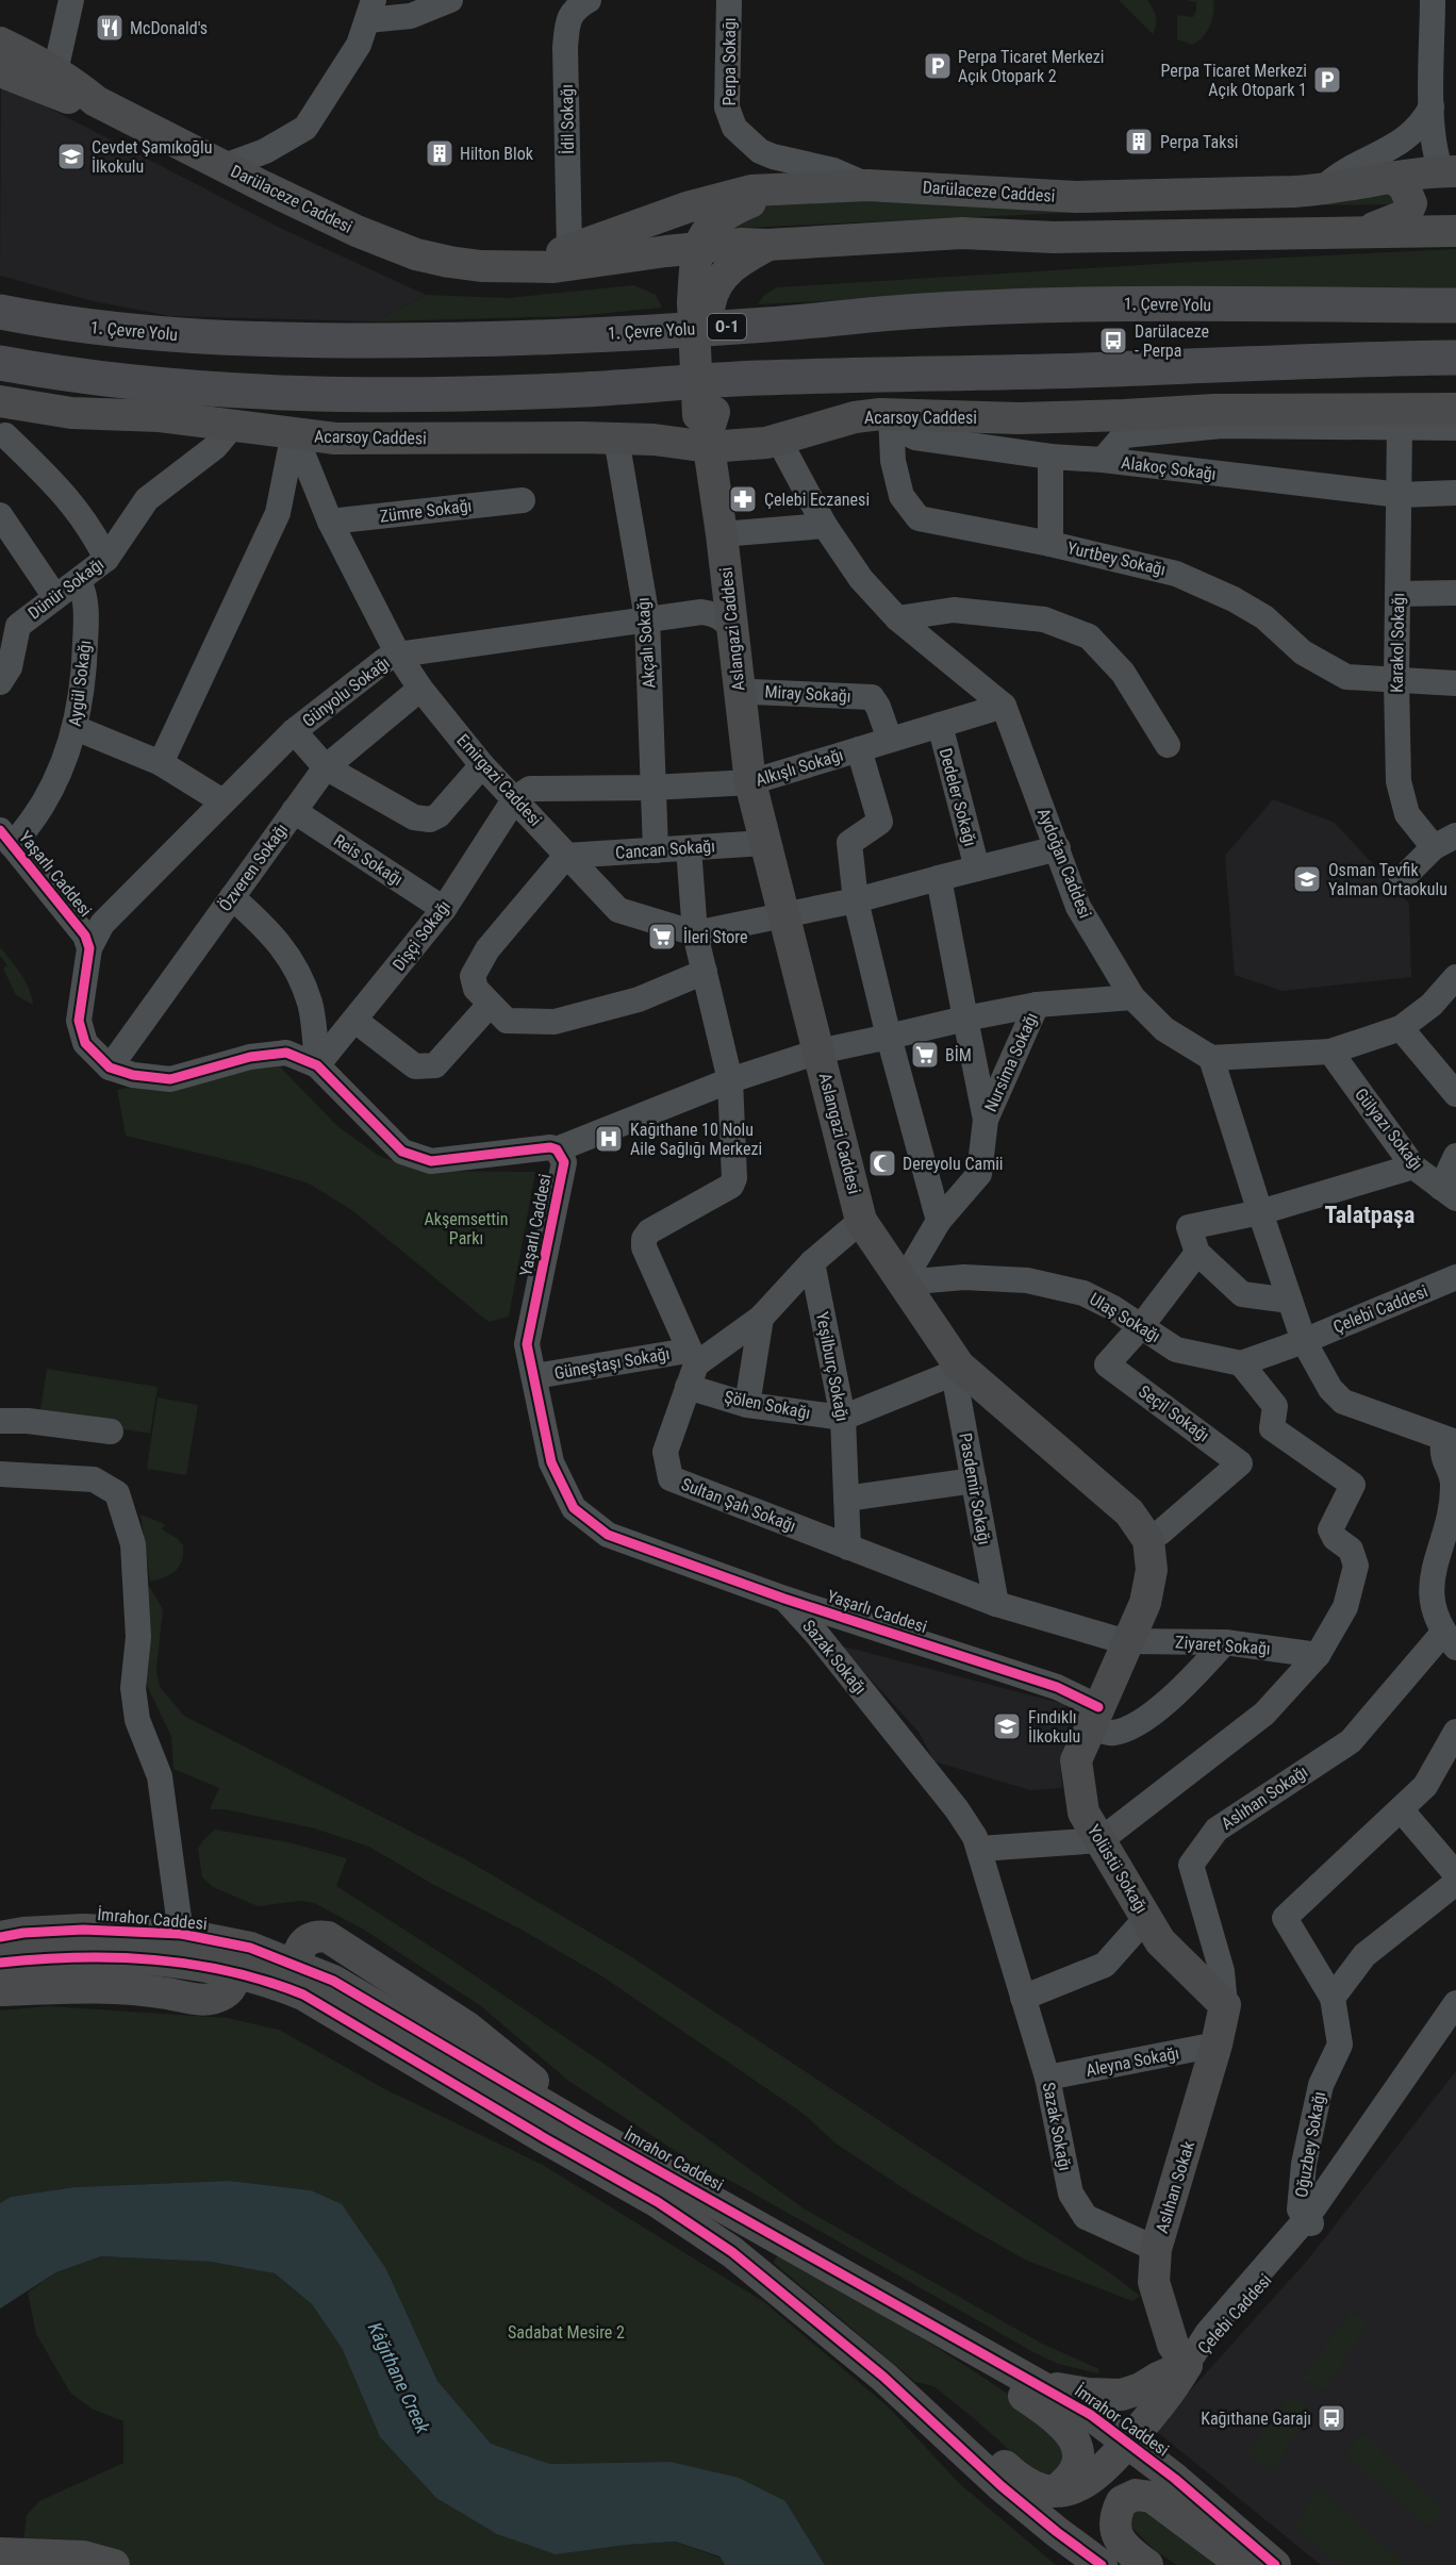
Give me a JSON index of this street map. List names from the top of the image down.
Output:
{
  "streets": {
    "highway": ["1. Çevre Yolu", "O-1"],
    "main road": [
      "Darülaceze Caddesi",
      "Acarsoy Caddesi",
      "Aslangazi Caddesi",
      "Yolüstü Sokağı",
      "İmrahor Caddesi",
      "Aslıhan Sokak"
    ],
    "street": [
      "Perpa Sokağı",
      "İdil Sokağı",
      "Alakoç Sokağı",
      "Zümre Sokağı",
      "Yurtbey Sokağı",
      "Dünür Sokağı",
      "Akçalı Sokağı",
      "Karakol Sokağı",
      "Aygül Sokağı",
      "Günyolu Sokağı",
      "Miray Sokağı",
      "Alkışlı Sokağı",
      "Emirgazi Caddesi",
      "Dedeler Sokağı",
      "Cancan Sokağı",
      "Reis Sokağı",
      "Aydoğan Caddesi",
      "Özveren Sokağı",
      "Yaşarlı Caddesi",
      "Dişçi Sokağı",
      "Nursima Sokağı",
      "Gülyazı Sokağı",
      "Çelebi Caddesi",
      "Ulaş Sokağı",
      "Güneştaşı Sokağı",
      "Yeşilburç Sokağı",
      "Şölen Sokağı",
      "Seçil Sokağı",
      "Pasdemir Sokağı",
      "Sultan Şah Sokağı",
      "Ziyaret Sokağı",
      "Sazak Sokağı",
      "Aslıhan Sokağı",
      "Aleyna Sokağı",
      "Oğuzbey Sokağı"
    ]
  },
  "crossings": [
    ["Perpa Sokağı", "Darülaceze Caddesi"],
    ["İdil Sokağı", "Darülaceze Caddesi"],
    ["Darülaceze Caddesi", "Aslangazi Caddesi"],
    ["Acarsoy Caddesi", "Alakoç Sokağı"],
    ["Acarsoy Caddesi", "Yurtbey Sokağı"],
    ["Acarsoy Caddesi", "Dünür Sokağı"],
    ["Acarsoy Caddesi", "Aslangazi Caddesi"],
    ["Acarsoy Caddesi", "Akçalı Sokağı"],
    ["Acarsoy Caddesi", "Emirgazi Caddesi"],
    ["Acarsoy Caddesi", "Aydoğan Caddesi"],
    ["Alakoç Sokağı", "Yurtbey Sokağı"],
    ["Alakoç Sokağı", "Karakol Sokağı"],
    ["Zümre Sokağı", "Emirgazi Caddesi"],
    ["Yurtbey Sokağı", "Karakol Sokağı"],
    ["Dünür Sokağı", "Aygül Sokağı"],
    ["Aslangazi Caddesi", "Miray Sokağı"],
    ["Aslangazi Caddesi", "Alkışlı Sokağı"],
    ["Aslangazi Caddesi", "Cancan Sokağı"],
    ["Aslangazi Caddesi", "Yaşarlı Caddesi"],
    ["Aslangazi Caddesi", "Ulaş Sokağı"],
    ["Aslangazi Caddesi", "Şölen Sokağı"],
    ["Aslangazi Caddesi", "Seçil Sokağı"],
    ["Aslangazi Caddesi", "Pasdemir Sokağı"],
    ["Aslangazi Caddesi", "Sultan Şah Sokağı"],
    ["Aslangazi Caddesi", "Ziyaret Sokağı"],
    ["Aslangazi Caddesi", "Yolüstü Sokağı"],
    ["Akçalı Sokağı", "Alkışlı Sokağı"],
    ["Akçalı Sokağı", "Cancan Sokağı"],
    ["Aygül Sokağı", "Yaşarlı Caddesi"],
    ["Günyolu Sokağı", "Emirgazi Caddesi"],
    ["Günyolu Sokağı", "Yaşarlı Caddesi"],
    ["Miray Sokağı", "Alkışlı Sokağı"],
    ["Alkışlı Sokağı", "Emirgazi Caddesi"],
    ["Alkışlı Sokağı", "Dedeler Sokağı"],
    ["Alkışlı Sokağı", "Aydoğan Caddesi"],
    ["Alkışlı Sokağı", "Dişçi Sokağı"],
    ["Emirgazi Caddesi", "Cancan Sokağı"],
    ["Emirgazi Caddesi", "Özveren Sokağı"],
    ["Emirgazi Caddesi", "Dişçi Sokağı"],
    ["Reis Sokağı", "Özveren Sokağı"],
    ["Reis Sokağı", "Dişçi Sokağı"],
    ["Özveren Sokağı", "Yaşarlı Caddesi"],
    ["Yaşarlı Caddesi", "Dişçi Sokağı"],
    ["Yaşarlı Caddesi", "Güneştaşı Sokağı"],
    ["Yaşarlı Caddesi", "Ziyaret Sokağı"],
    ["Yaşarlı Caddesi", "Sazak Sokağı"],
    ["Yaşarlı Caddesi", "Yolüstü Sokağı"],
    ["Çelebi Caddesi", "Oğuzbey Sokağı"],
    ["Çelebi Caddesi", "Aslıhan Sokak"],
    ["Ulaş Sokağı", "Seçil Sokağı"],
    ["Güneştaşı Sokağı", "Şölen Sokağı"],
    ["Güneştaşı Sokağı", "Sultan Şah Sokağı"],
    ["Yeşilburç Sokağı", "Şölen Sokağı"],
    ["Yeşilburç Sokağı", "Sultan Şah Sokağı"],
    ["Şölen Sokağı", "Pasdemir Sokağı"],
    ["Şölen Sokağı", "Sultan Şah Sokağı"],
    ["Pasdemir Sokağı", "Sultan Şah Sokağı"],
    ["Sultan Şah Sokağı", "Ziyaret Sokağı"],
    ["Sazak Sokağı", "Aleyna Sokağı"],
    ["Sazak Sokağı", "Aslıhan Sokak"],
    ["Aslıhan Sokağı", "Yolüstü Sokağı"],
    ["Aslıhan Sokağı", "Aslıhan Sokak"],
    ["Yolüstü Sokağı", "Aslıhan Sokak"],
    ["Aleyna Sokağı", "Aslıhan Sokak"]
  ],
  "districts": ["Talatpaşa"],
  "water": ["Kâğıthane Creek"],
  "parks": ["Akşemsettin Parkı", "Sadabat Mesire 2"],
  "places": {
    "restaurant": ["McDonald's"],
    "parking": ["Perpa Ticaret Merkezi Açık Otopark 2", "Perpa Ticaret Merkezi Açık Otopark 1"],
    "building": ["Perpa Taksi", "Hilton Blok"],
    "school or university": ["Cevdet Şamıkoğlu İlkokulu", "Osman Tevfik Yalman Ortaokulu", "Fındıklı İlkokulu"],
    "bus stop": ["Darülaceze - Perpa", "Kağıthane Garajı"],
    "pharmacy": ["Çelebi Eczanesi"],
    "supermarket": ["İleri Store", "BİM"],
    "hospital": ["Kağıthane 10 Nolu Aile Sağlığı Merkezi"],
    "mosque": ["Dereyolu Camii"]
  }
}
